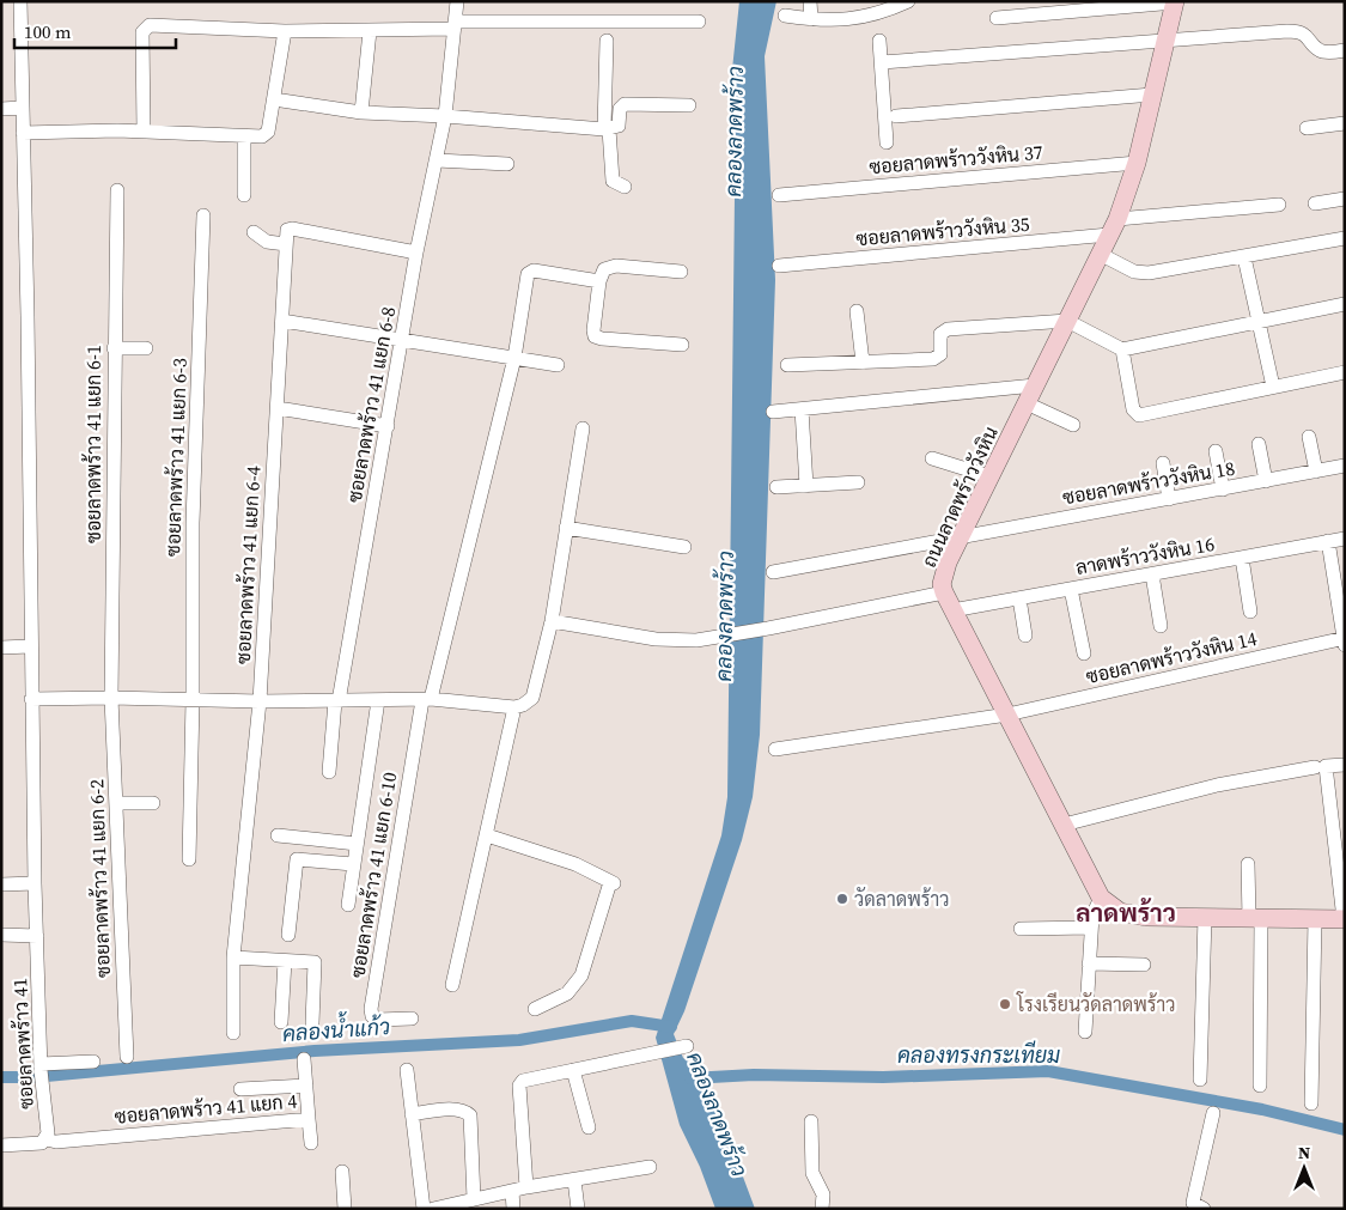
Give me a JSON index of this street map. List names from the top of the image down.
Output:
{
  "streets": {
    "main road": ["ถนนลาดพร้าววังหิน"],
    "street": [
      "ซอยลาดพร้าววังหิน 37",
      "ซอยลาดพร้าววังหิน 35",
      "ซอยลาดพร้าว 41 แยก 6-8",
      "ซอยลาดพร้าว 41 แยก 6-1",
      "ซอยลาดพร้าว 41 แยก 6-3",
      "ซอยลาดพร้าววังหิน 18",
      "ลาดพร้าววังหิน 16",
      "ซอยลาดพร้าว 41 แยก 6-4",
      "ซอยลาดพร้าววังหิน 14",
      "ซอยลาดพร้าว 41 แยก 6-10",
      "ซอยลาดพร้าว 41 แยก 6-2",
      "ซอยลาดพร้าว 41",
      "ซอยลาดพร้าว 41 แยก 4"
    ]
  },
  "crossings": [
    ["ซอยลาดพร้าววังหิน 37", "ถนนลาดพร้าววังหิน"],
    ["ซอยลาดพร้าววังหิน 35", "ถนนลาดพร้าววังหิน"],
    ["ซอยลาดพร้าว 41 แยก 6-1", "ซอยลาดพร้าว 41 แยก 6-2"],
    ["ซอยลาดพร้าววังหิน 18", "ถนนลาดพร้าววังหิน"],
    ["ถนนลาดพร้าววังหิน", "ลาดพร้าววังหิน 16"],
    ["ถนนลาดพร้าววังหิน", "ซอยลาดพร้าววังหิน 14"],
    ["ซอยลาดพร้าว 41", "ซอยลาดพร้าว 41 แยก 4"]
  ],
  "districts": ["ลาดพร้าว"],
  "water": ["คลองลาดพร้าว", "คลองน้ำแก้ว", "คลองทรงกระเทียม"],
  "places": ["วัดลาดพร้าว", "โรงเรียนวัดลาดพร้าว"],
  "scale_bar": "100 m",
  "north": "top"
}
